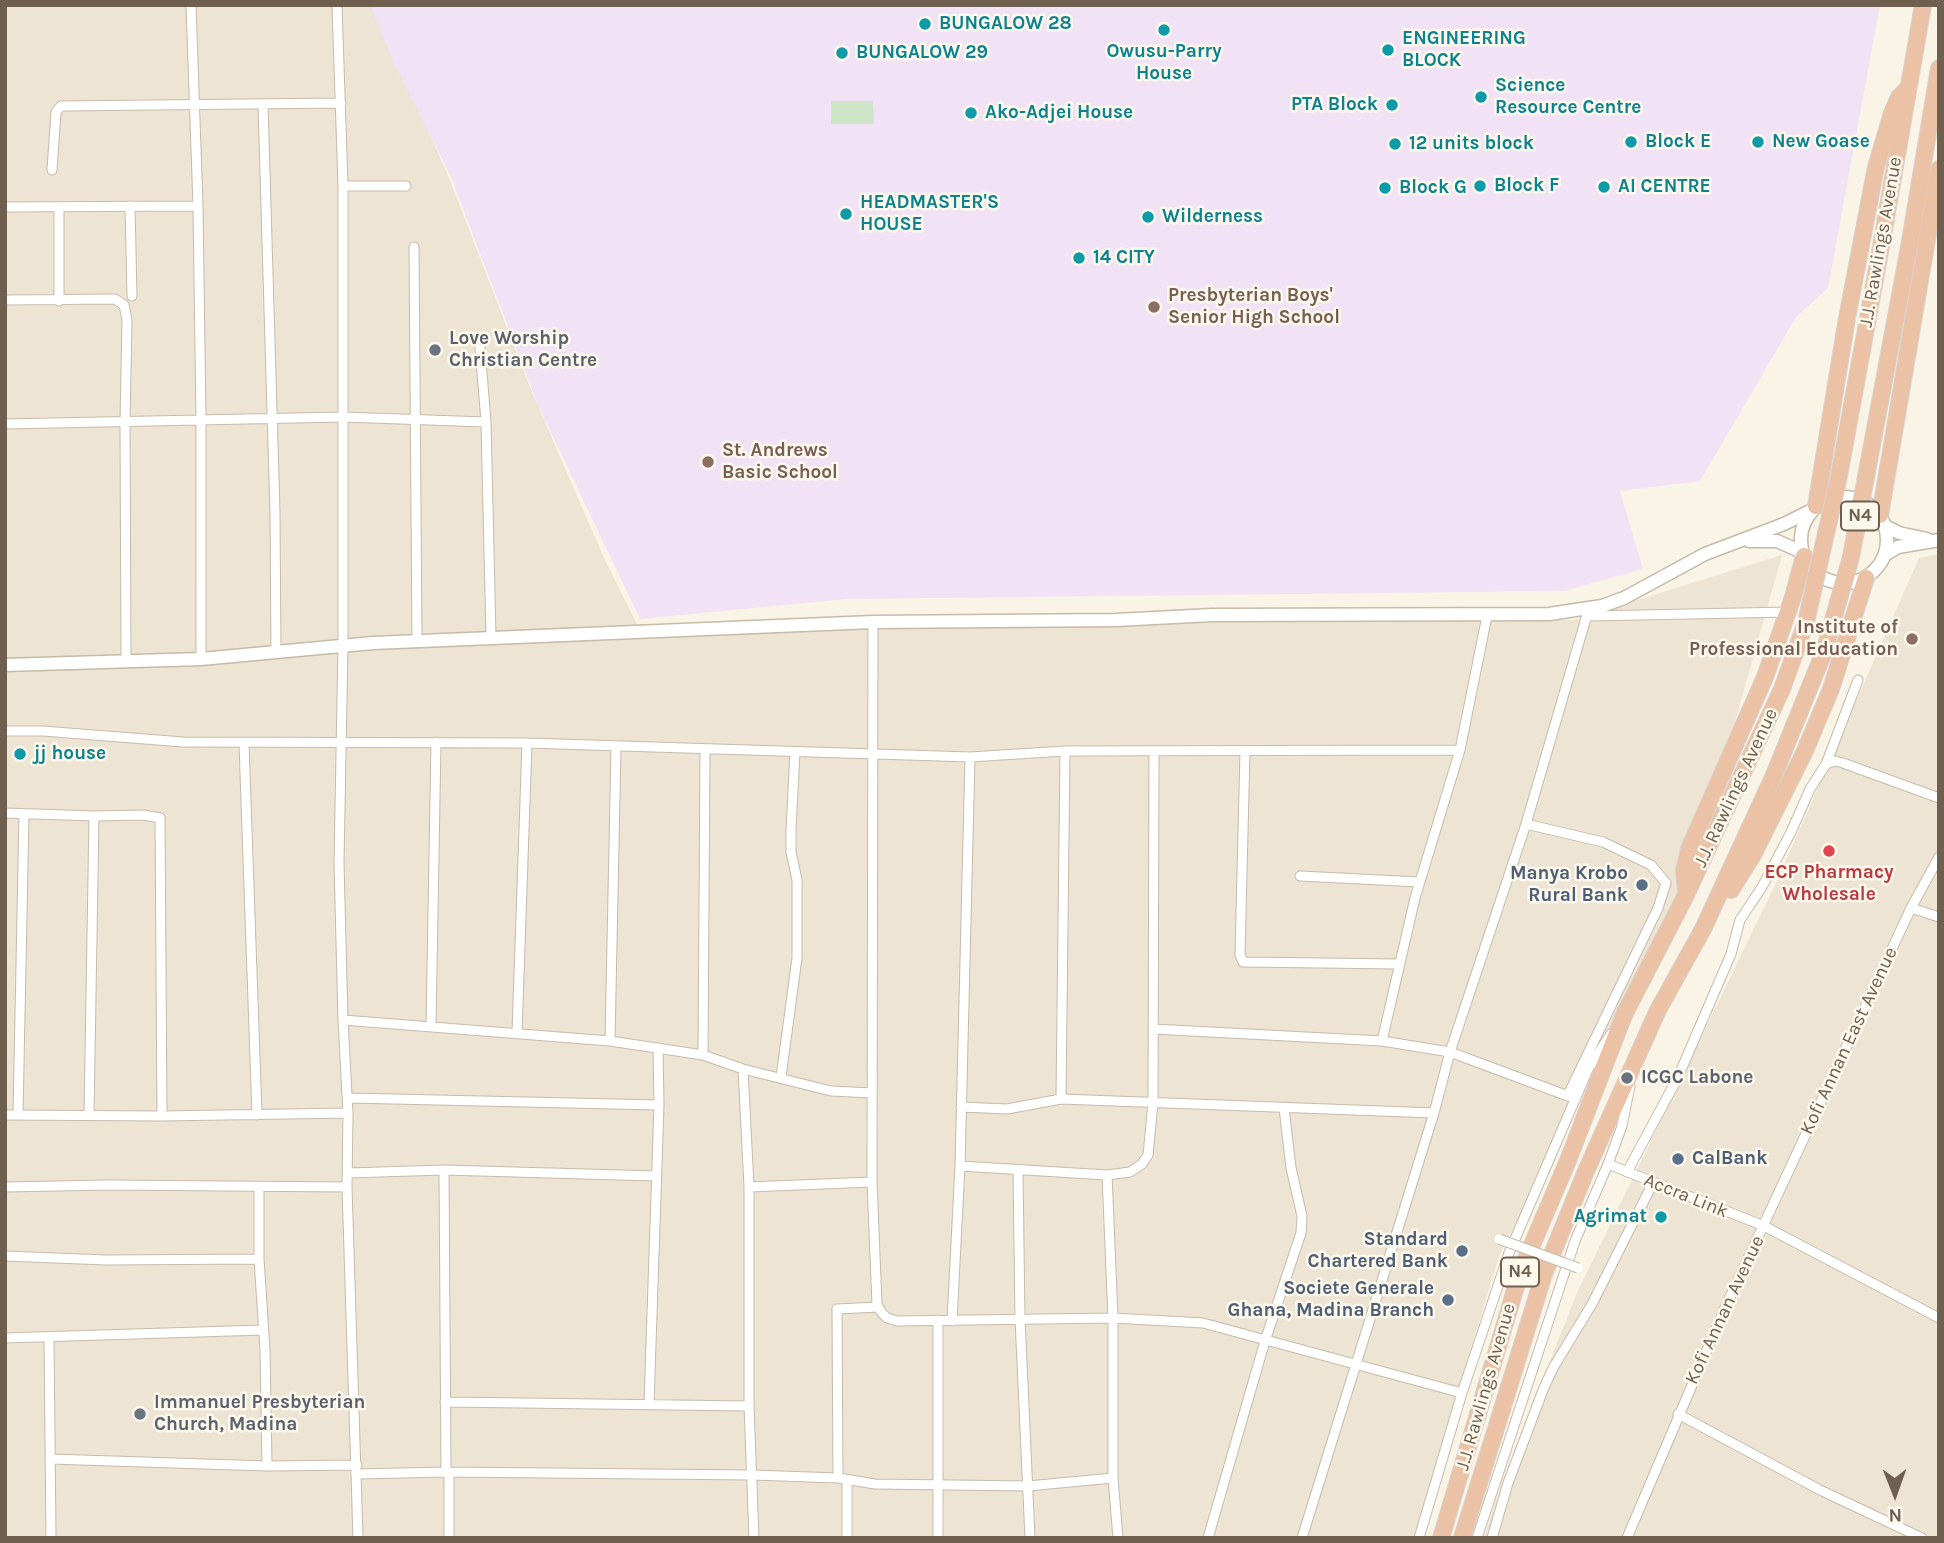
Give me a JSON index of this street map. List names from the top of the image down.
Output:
{
  "streets": {
    "highway": ["J.J. Rawlings Avenue", "N4"],
    "street": ["Kofi Annan East Avenue", "Accra Link", "Kofi Annan Avenue"]
  },
  "crossings": [
    ["Kofi Annan East Avenue", "Accra Link"],
    ["Kofi Annan East Avenue", "Kofi Annan Avenue"],
    ["Accra Link", "Kofi Annan Avenue"]
  ],
  "places": [
    "BUNGALOW 28",
    "Owusu-Parry House",
    "ENGINEERING BLOCK",
    "BUNGALOW 29",
    "Science Resource Centre",
    "PTA Block",
    "Ako-Adjei House",
    "Block E",
    "New Goase",
    "12 units block",
    "Block F",
    "AI CENTRE",
    "Block G",
    "HEADMASTER'S HOUSE",
    "Wilderness",
    "14 CITY",
    "Presbyterian Boys' Senior High School",
    "Love Worship Christian Centre",
    "St. Andrews Basic School",
    "Institute of Professional Education",
    "jj house",
    "ECP Pharmacy Wholesale",
    "Manya Krobo Rural Bank",
    "ICGC Labone",
    "CalBank",
    "Agrimat",
    "Standard Chartered Bank",
    "Societe Generale Ghana, Madina Branch",
    "Immanuel Presbyterian Church, Madina"
  ],
  "north": "bottom"
}
